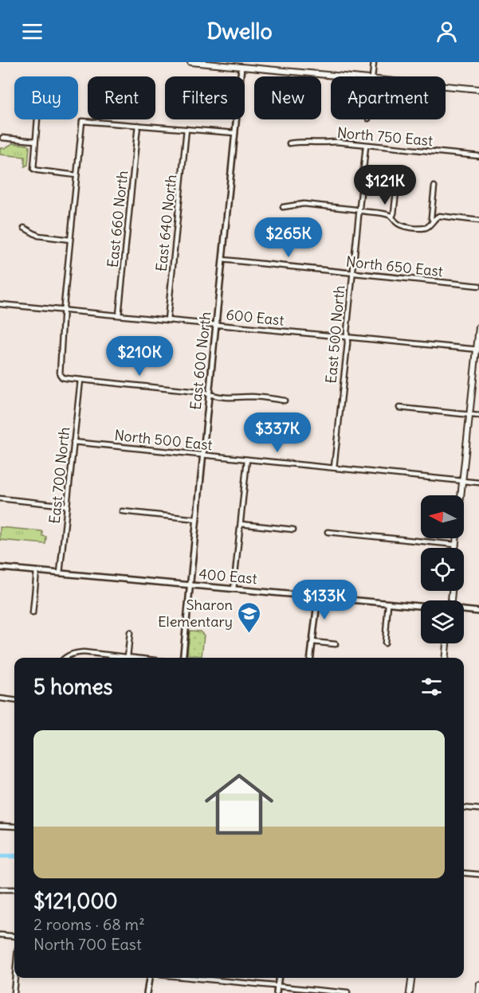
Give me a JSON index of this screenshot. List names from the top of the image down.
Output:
{
  "streets": {
    "street": [
      "North 750 East",
      "East 660 North",
      "East 640 North",
      "North 650 East",
      "600 East",
      "East 500 North",
      "East 600 North",
      "North 500 East",
      "East 700 North",
      "400 East"
    ]
  },
  "crossings": [
    ["North 750 East", "East 500 North"],
    ["East 660 North", "600 East"],
    ["East 640 North", "600 East"],
    ["North 650 East", "East 500 North"],
    ["North 650 East", "East 600 North"],
    ["600 East", "East 500 North"],
    ["600 East", "East 600 North"],
    ["East 500 North", "North 500 East"],
    ["East 600 North", "North 500 East"],
    ["East 600 North", "400 East"],
    ["North 500 East", "East 700 North"],
    ["East 700 North", "400 East"]
  ],
  "places": {
    "school or university": ["Sharon Elementary"]
  },
  "north": "left",
  "page": {
    "header": "Dwello",
    "chip": [
      "Buy",
      "Rent",
      "Filters",
      "New",
      "Apartment"
    ],
    "price": [
      "$121K",
      "$265K",
      "$210K",
      "$337K",
      "$133K"
    ],
    "heading": "5 homes",
    "list": [
      {
        "name": "$121,000",
        "note": "2 rooms · 68 m² · North 700 East"
      }
    ]
  }
}
